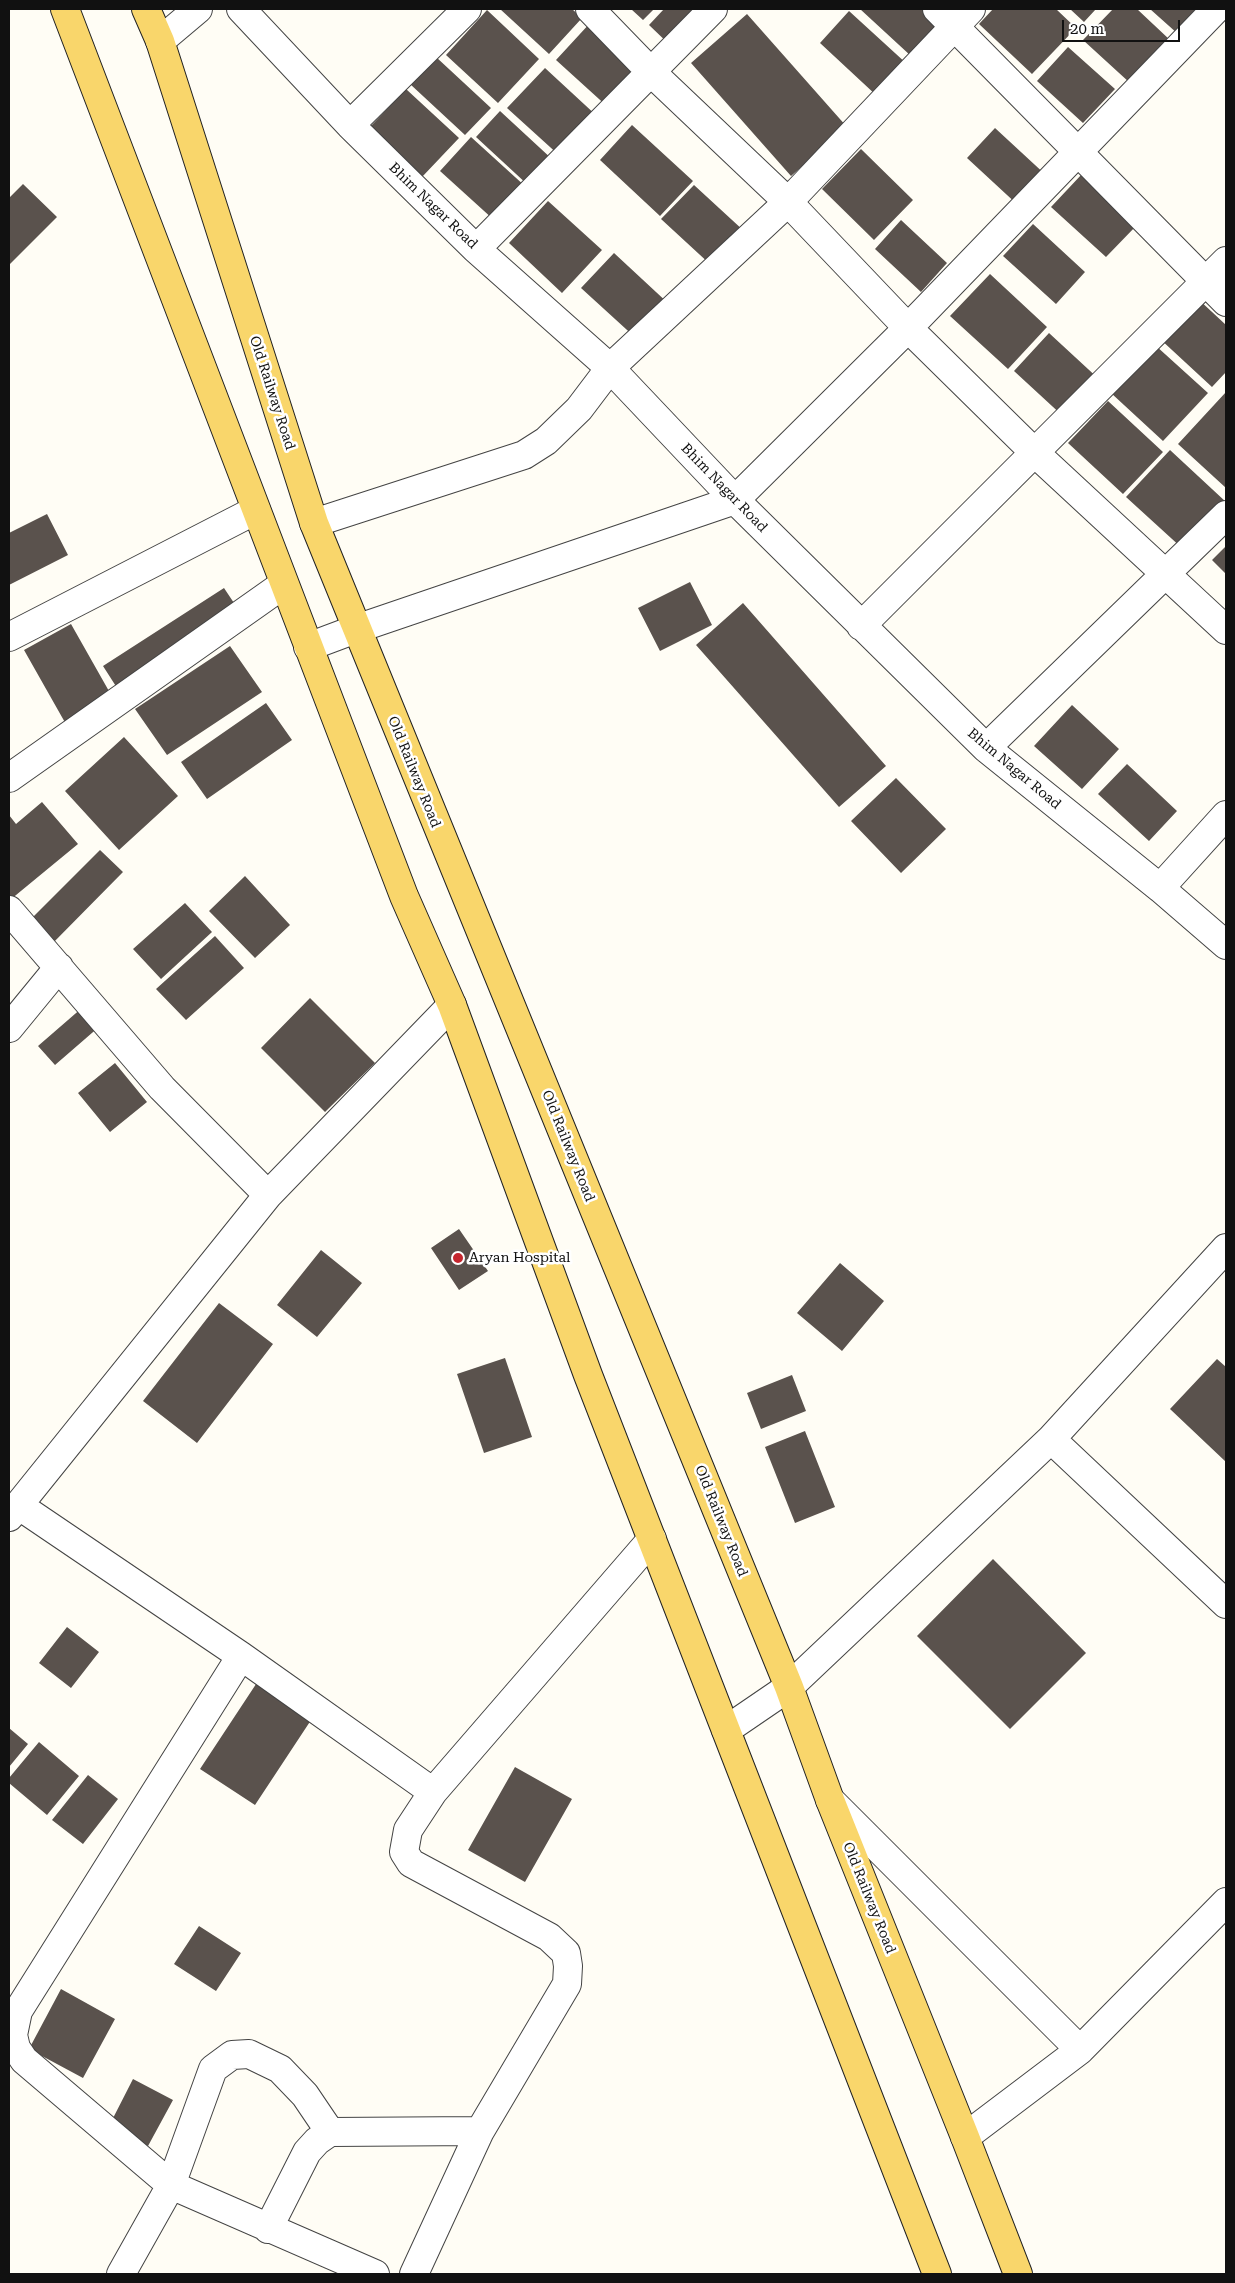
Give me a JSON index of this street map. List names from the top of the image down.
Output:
{
  "streets": {
    "main road": ["Old Railway Road"],
    "street": ["Bhim Nagar Road"]
  },
  "places": ["Aryan Hospital"],
  "scale_bar": "20 m"
}
